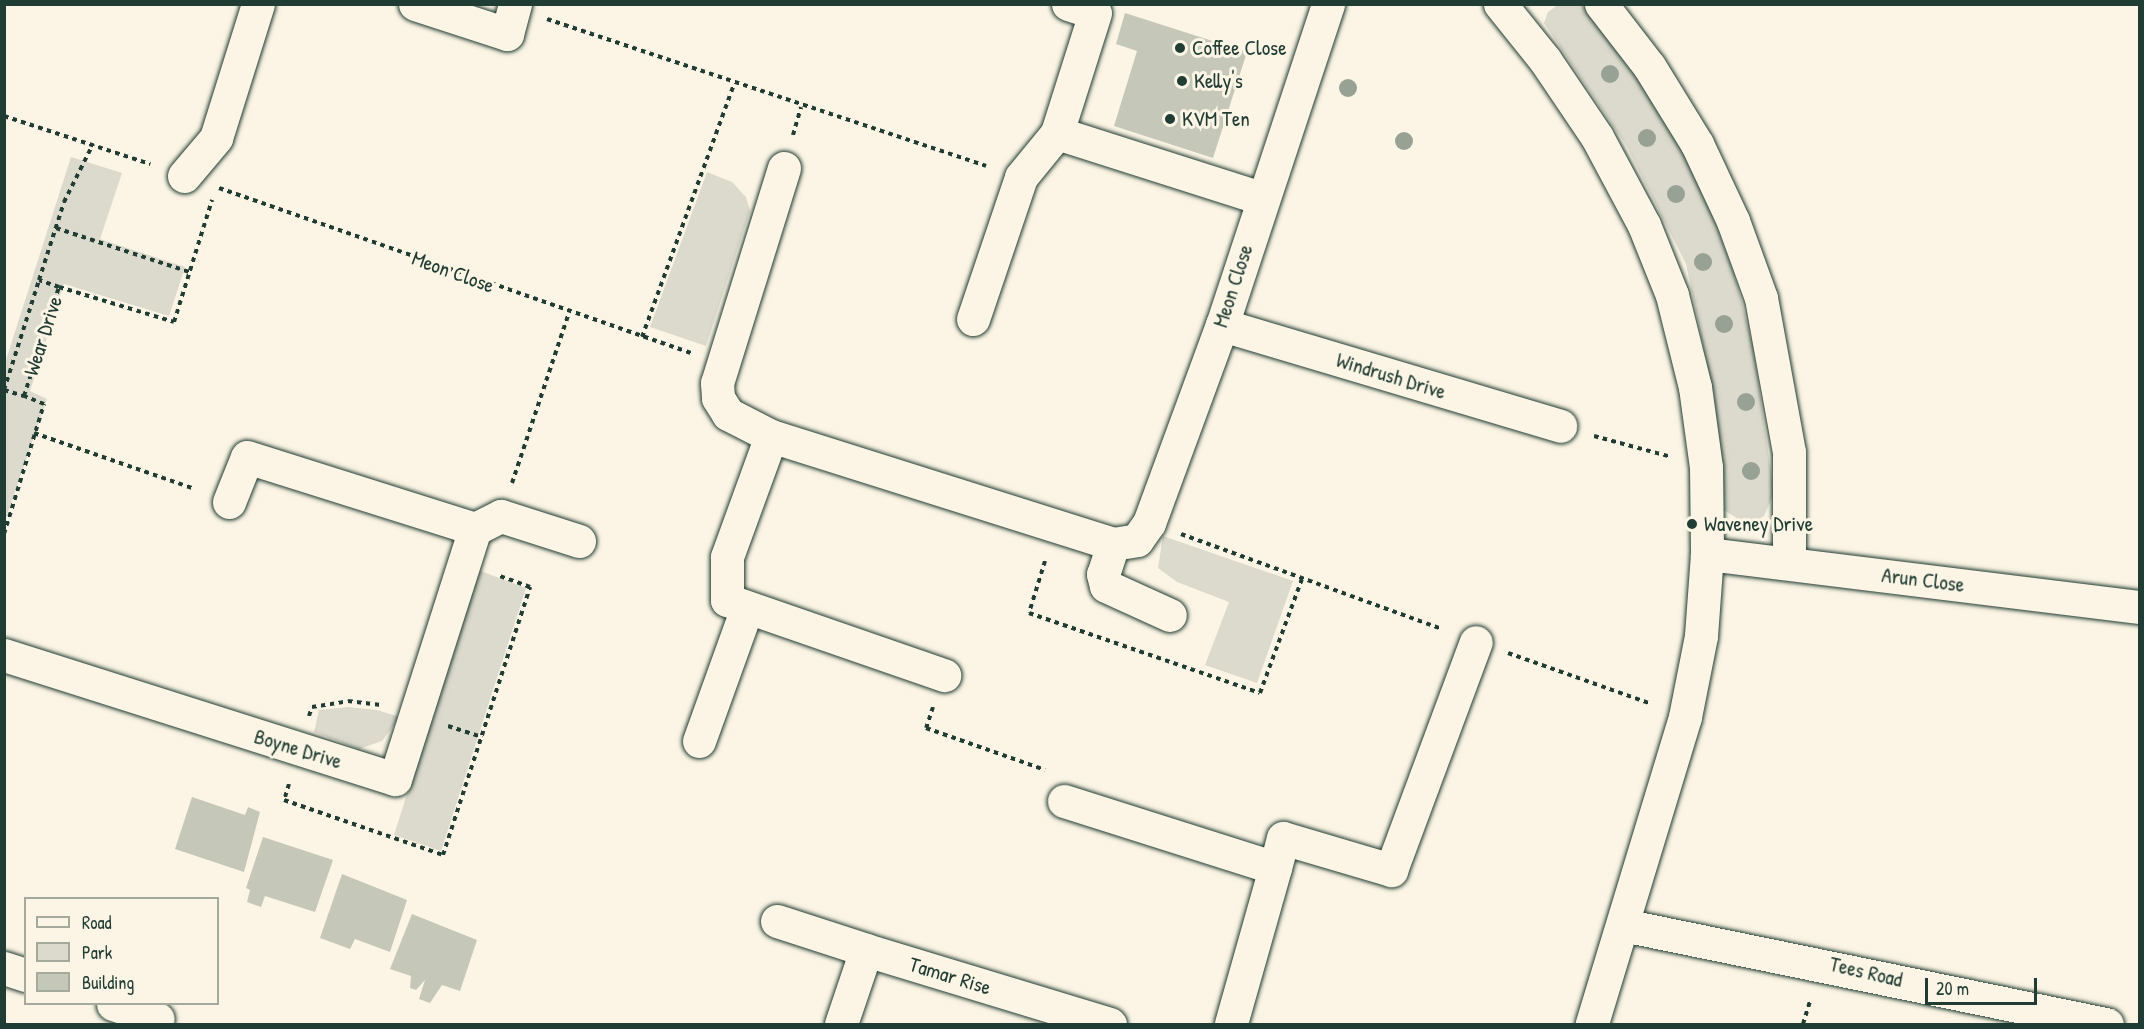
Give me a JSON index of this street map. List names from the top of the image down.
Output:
{
  "streets": {
    "street": [
      "Meon Close",
      "Windrush Drive",
      "Arun Close",
      "Boyne Drive",
      "Tees Road",
      "Tamar Rise"
    ],
    "path": ["Wear Drive"]
  },
  "crossings": [
    ["Meon Close", "Windrush Drive"]
  ],
  "places": [
    "Coffee Close",
    "Kelly's",
    "KVM Ten",
    "Waveney Drive"
  ],
  "legend": ["Road", "Park", "Building"],
  "scale_bar": "20 m"
}
